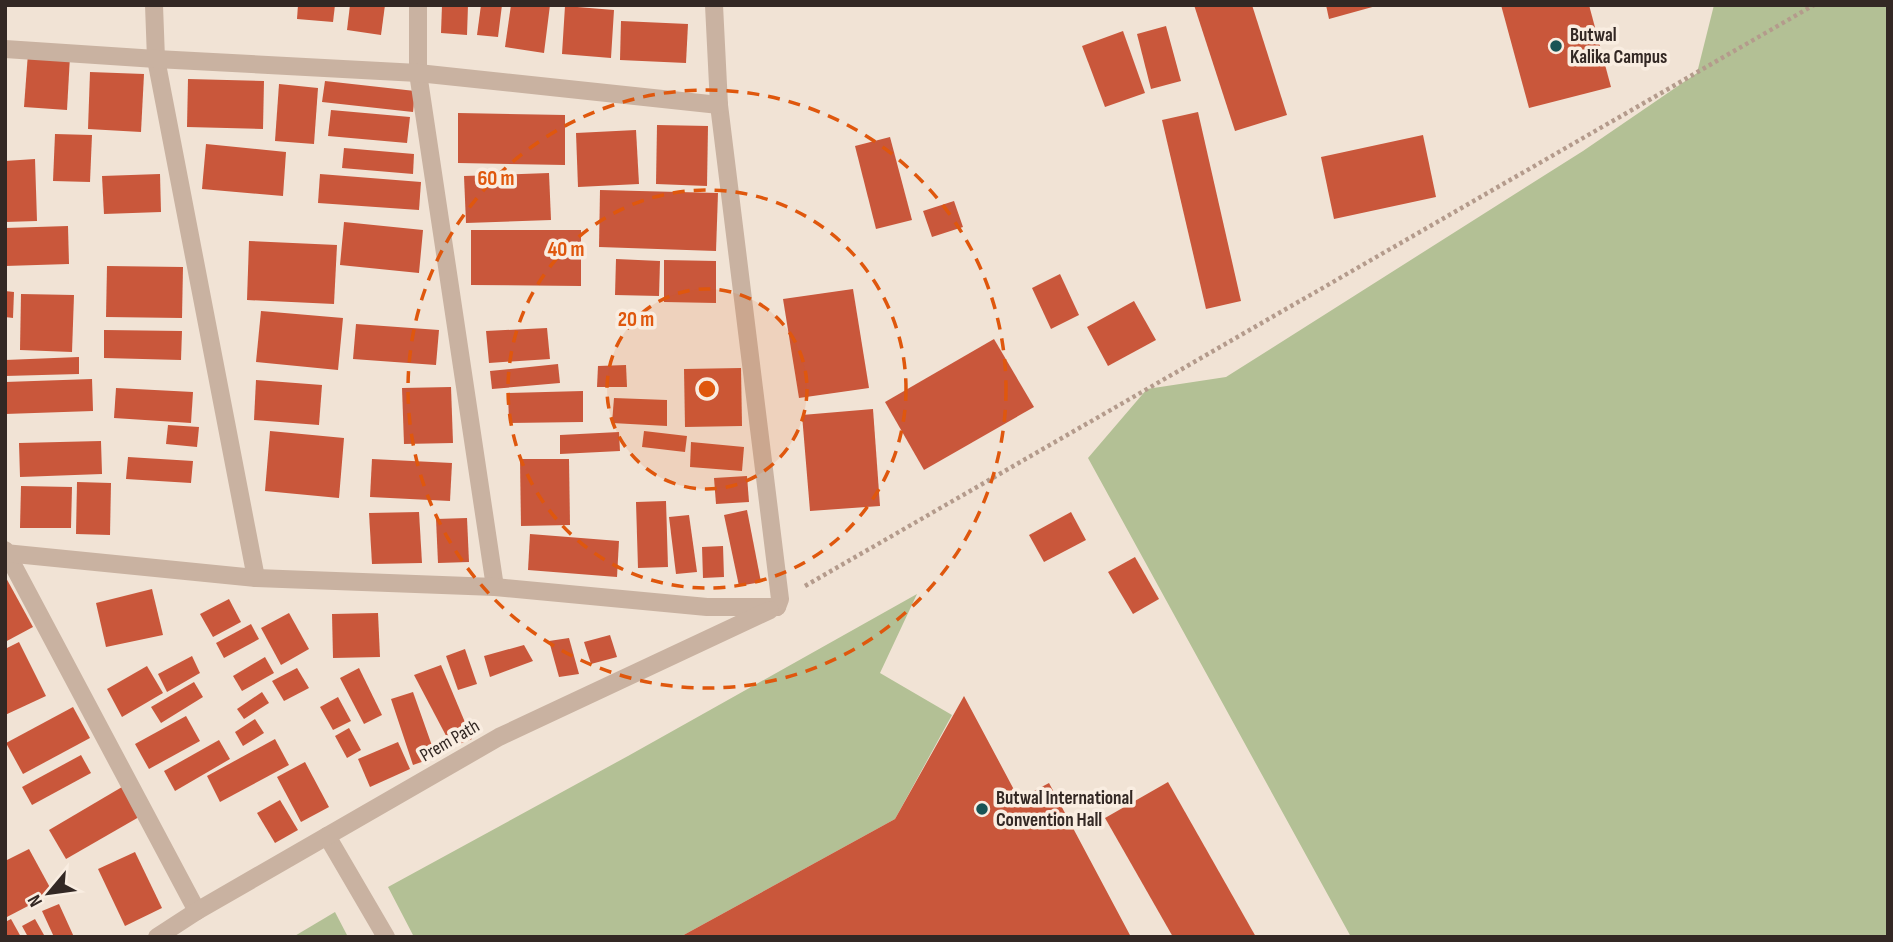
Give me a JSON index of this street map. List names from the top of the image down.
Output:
{
  "streets": {
    "street": ["Prem Path"]
  },
  "places": ["Butwal Kalika Campus", "Butwal International Convention Hall"],
  "north": "bottom left",
  "rings": ["60 m", "40 m", "20 m"]
}
